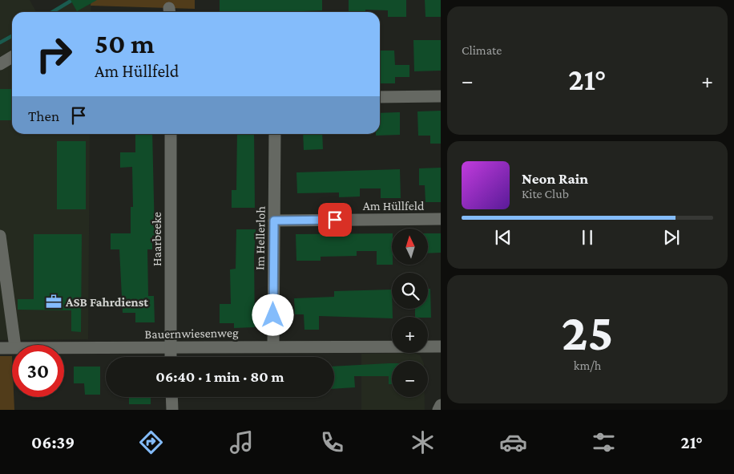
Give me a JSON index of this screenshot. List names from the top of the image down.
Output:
{
  "streets": {
    "street": [
      "Am Hüllfeld",
      "Im Hellerloh",
      "Haarbeeke",
      "Bauernwiesenweg"
    ]
  },
  "crossings": [
    ["Am Hüllfeld", "Im Hellerloh"],
    ["Im Hellerloh", "Bauernwiesenweg"],
    ["Haarbeeke", "Bauernwiesenweg"]
  ],
  "places": {
    "office": ["ASB Fahrdienst"]
  },
  "north": "top",
  "page": {
    "tile": [
      "Climate",
      ["25", "km/h"]
    ],
    "turn": ["50 m", "Am Hüllfeld"],
    "heat": ["−", "21°", "+"],
    "then": "Then",
    "song": ["Neon Rain", "Kite Club"],
    "map_buttons": ["+", "−"],
    "limit": "30",
    "trip": "06:40 · 1 min · 80 m",
    "tabs": ["06:39", "21°"]
  }
}
